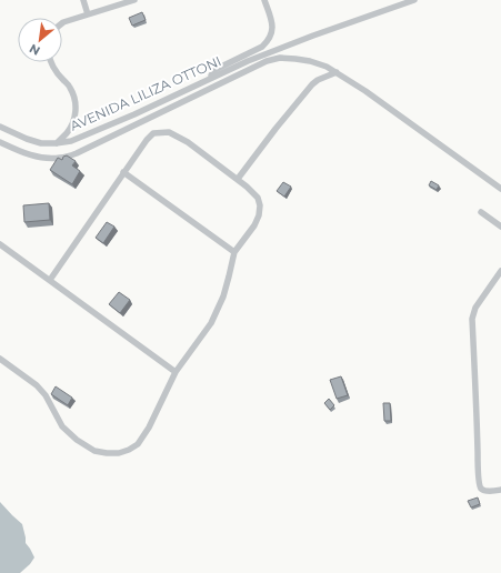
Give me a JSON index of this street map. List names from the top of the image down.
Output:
{
  "streets": {
    "street": ["AVENIDA LILIZA OTTONI"]
  },
  "north": "bottom left"
}
